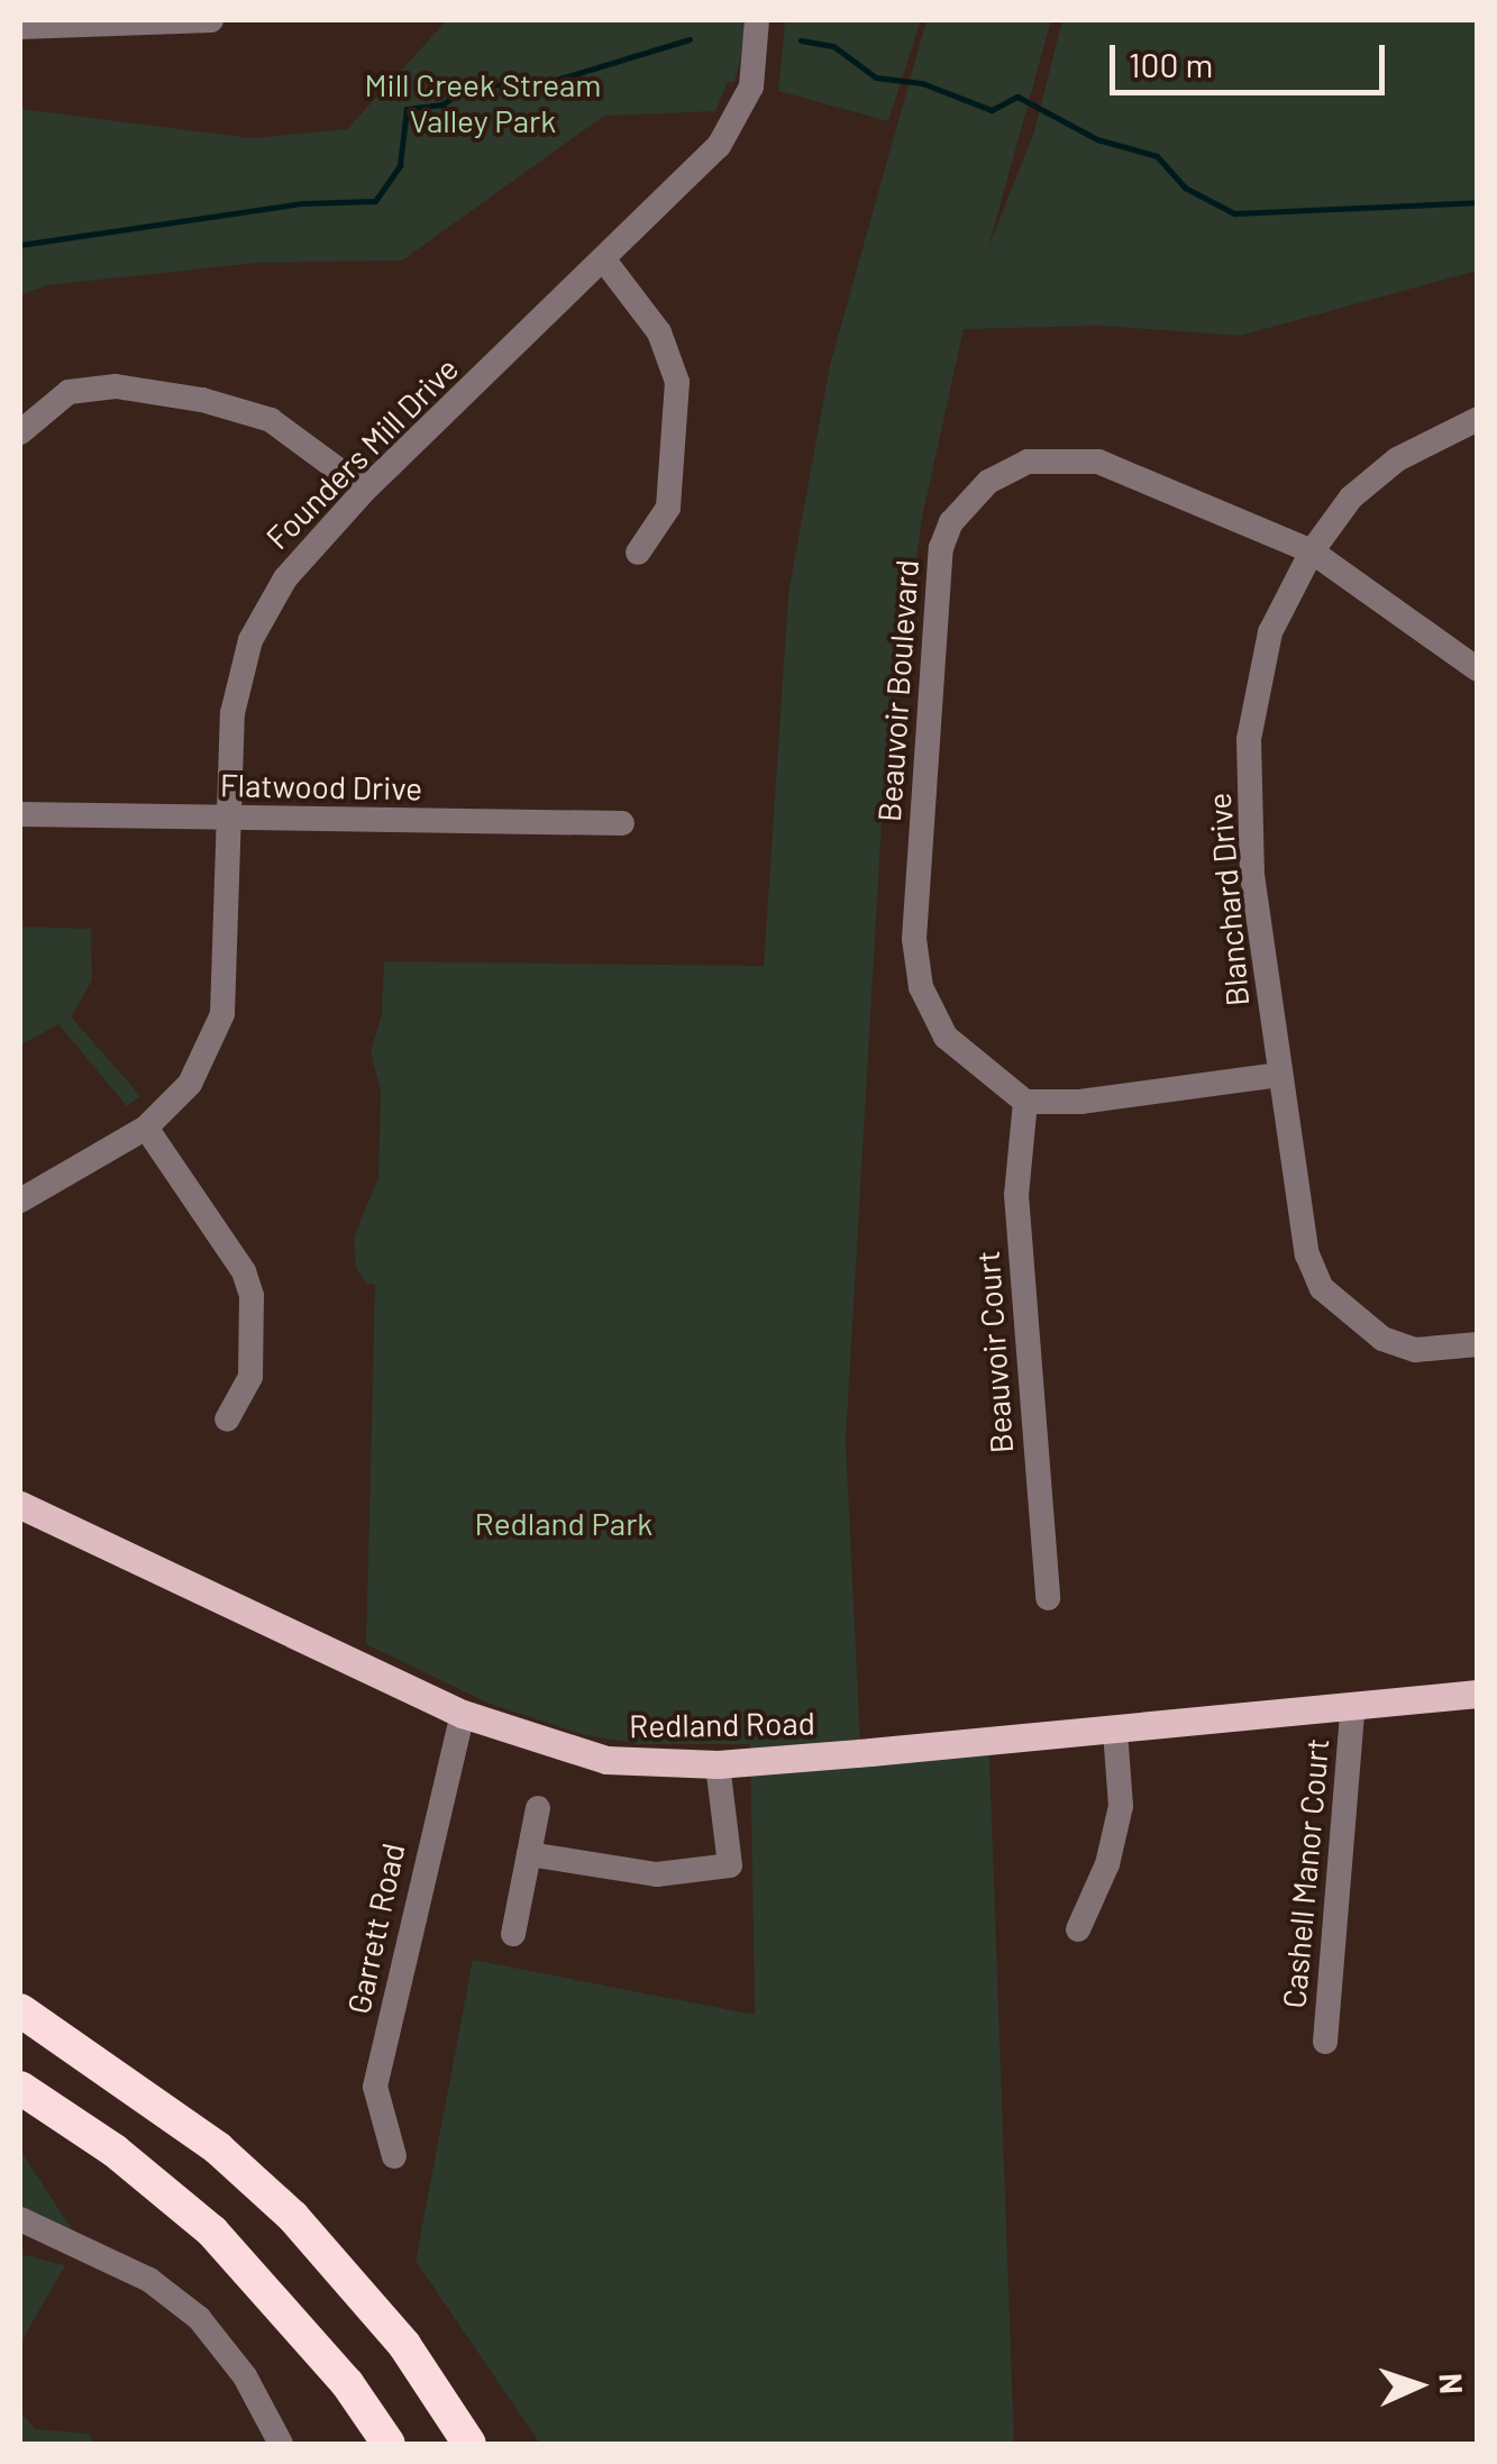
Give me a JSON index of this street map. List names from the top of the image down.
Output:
{
  "streets": {
    "main road": ["Redland Road"],
    "street": [
      "Founders Mill Drive",
      "Beauvoir Boulevard",
      "Flatwood Drive",
      "Blanchard Drive",
      "Beauvoir Court",
      "Cashell Manor Court",
      "Garrett Road"
    ]
  },
  "crossings": [
    ["Founders Mill Drive", "Flatwood Drive"],
    ["Beauvoir Boulevard", "Blanchard Drive"],
    ["Beauvoir Boulevard", "Beauvoir Court"],
    ["Redland Road", "Cashell Manor Court"],
    ["Redland Road", "Garrett Road"]
  ],
  "parks": ["Mill Creek Stream Valley Park", "Redland Park"],
  "scale_bar": "100 m",
  "north": "right"
}
